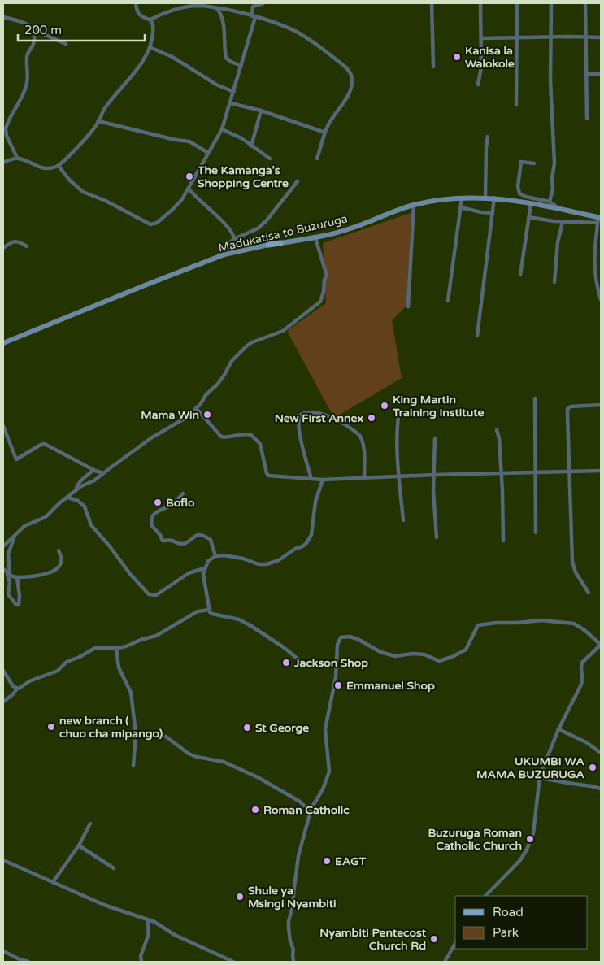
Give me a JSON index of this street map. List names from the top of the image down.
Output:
{
  "streets": {
    "main road": ["Madukatisa to Buzuruga"]
  },
  "places": [
    "Kanisa la Walokole",
    "The Kamanga's Shopping Centre",
    "King Martin Training Institute",
    "Mama Win",
    "New First Annex",
    "Boflo",
    "Jackson Shop",
    "Emmanuel Shop",
    "new branch ( chuo cha mipango)",
    "St George",
    "UKUMBI WA MAMA BUZURUGA",
    "Roman Catholic",
    "Buzuruga Roman Catholic Church",
    "EAGT",
    "Shule ya Msingi Nyambiti",
    "Nyambiti Pentecost Church Rd"
  ],
  "legend": ["Road", "Park"],
  "scale_bar": "200 m"
}
